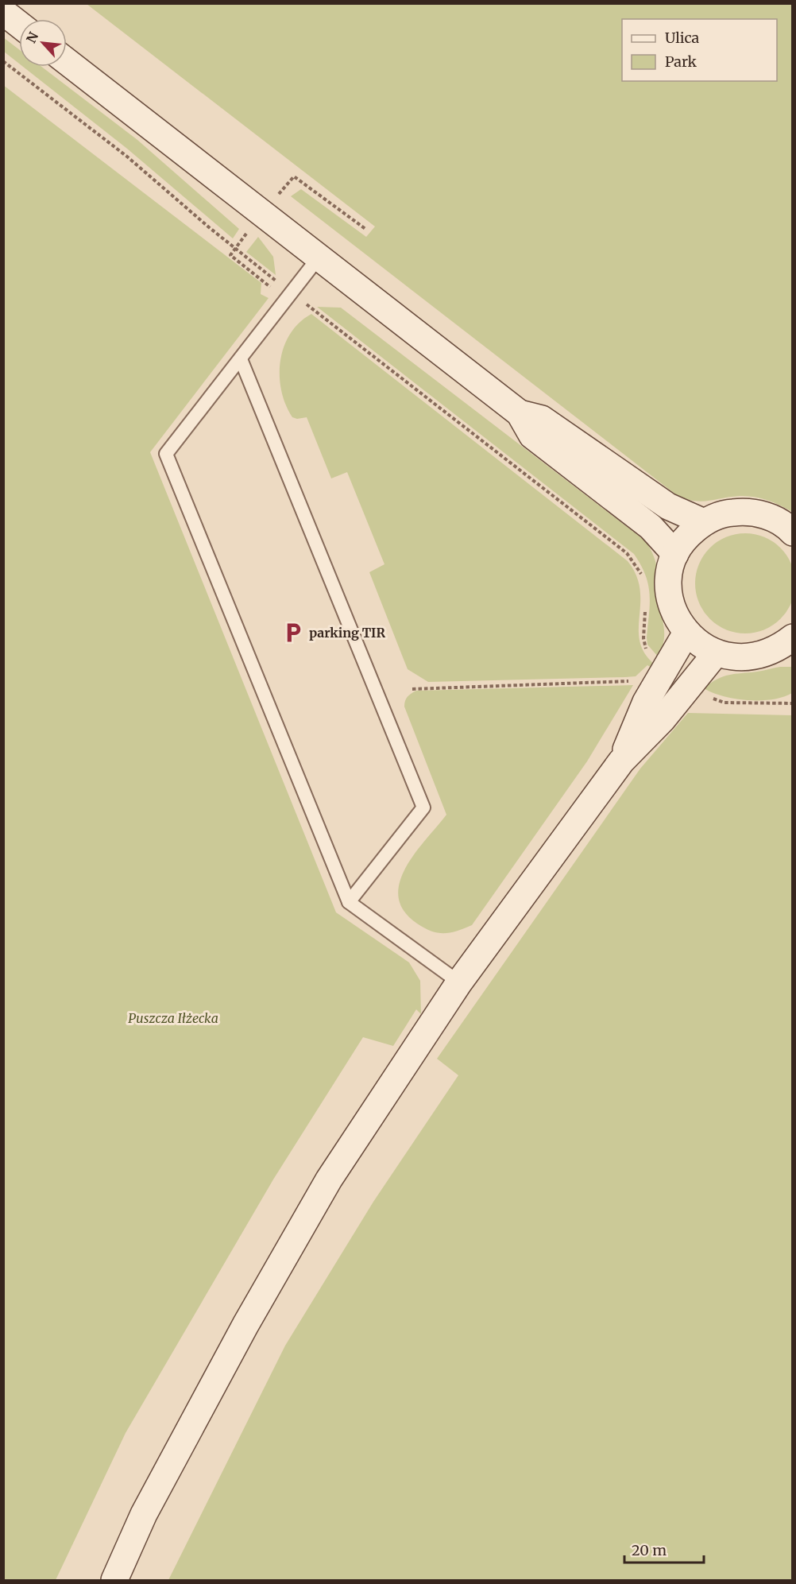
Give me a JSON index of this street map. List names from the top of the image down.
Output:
{
  "parks": ["Puszcza Iłżecka"],
  "places": {
    "parking": ["parking TIR"]
  },
  "legend": ["Ulica", "Park"],
  "scale_bar": "20 m",
  "north": "top left"
}
